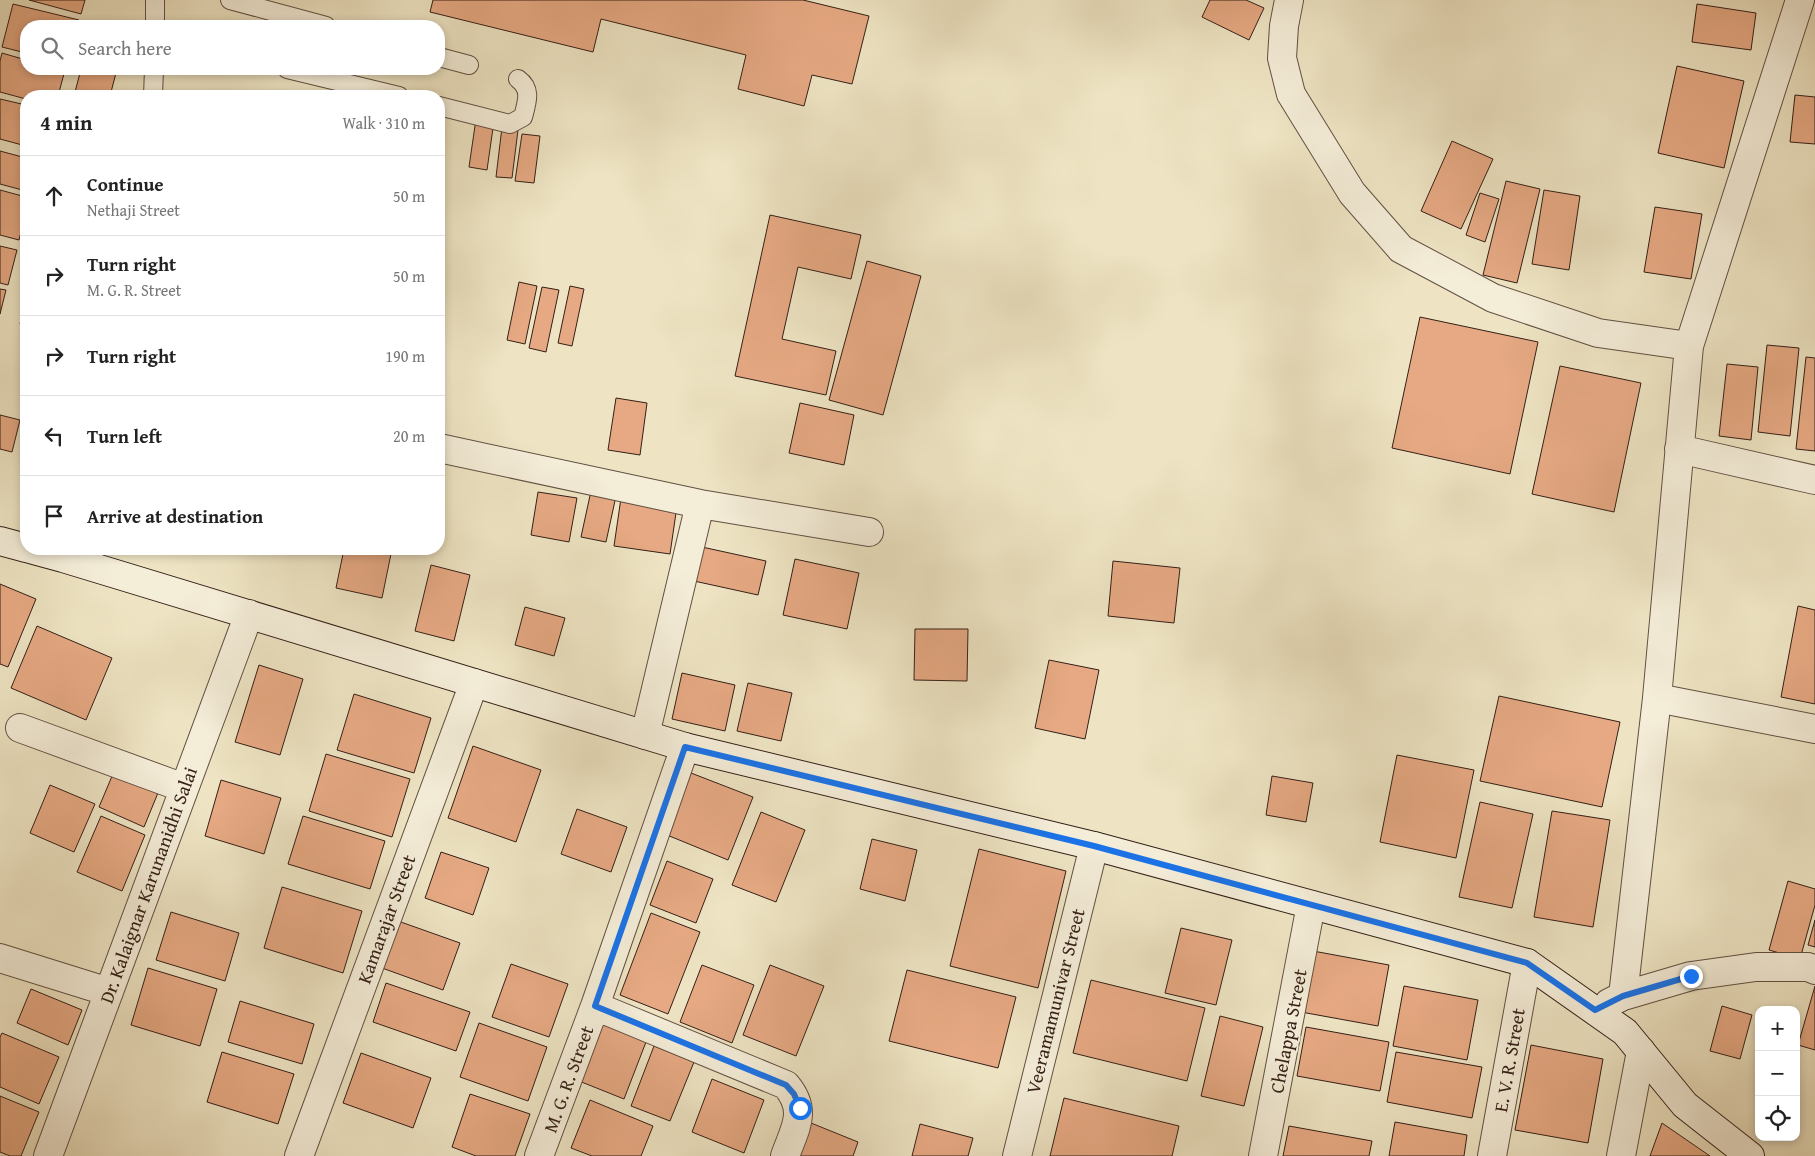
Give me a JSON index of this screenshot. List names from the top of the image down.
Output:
{
  "streets": {
    "street": [
      "Dr. Kalaignar Karunanidhi Salai",
      "Kamarajar Street",
      "Veeramamunivar Street",
      "Chelappa Street",
      "E. V. R. Street",
      "M. G. R. Street"
    ]
  },
  "page": {
    "search": "Search here",
    "heading": ["4 min", "Walk · 310 m"],
    "list": [
      ["Continue", "Nethaji Street", "50 m"],
      ["Turn right", "M. G. R. Street", "50 m"],
      ["Turn right", "190 m"],
      ["Turn left", "20 m"],
      "Arrive at destination"
    ],
    "map_buttons": ["+", "−"]
  }
}
